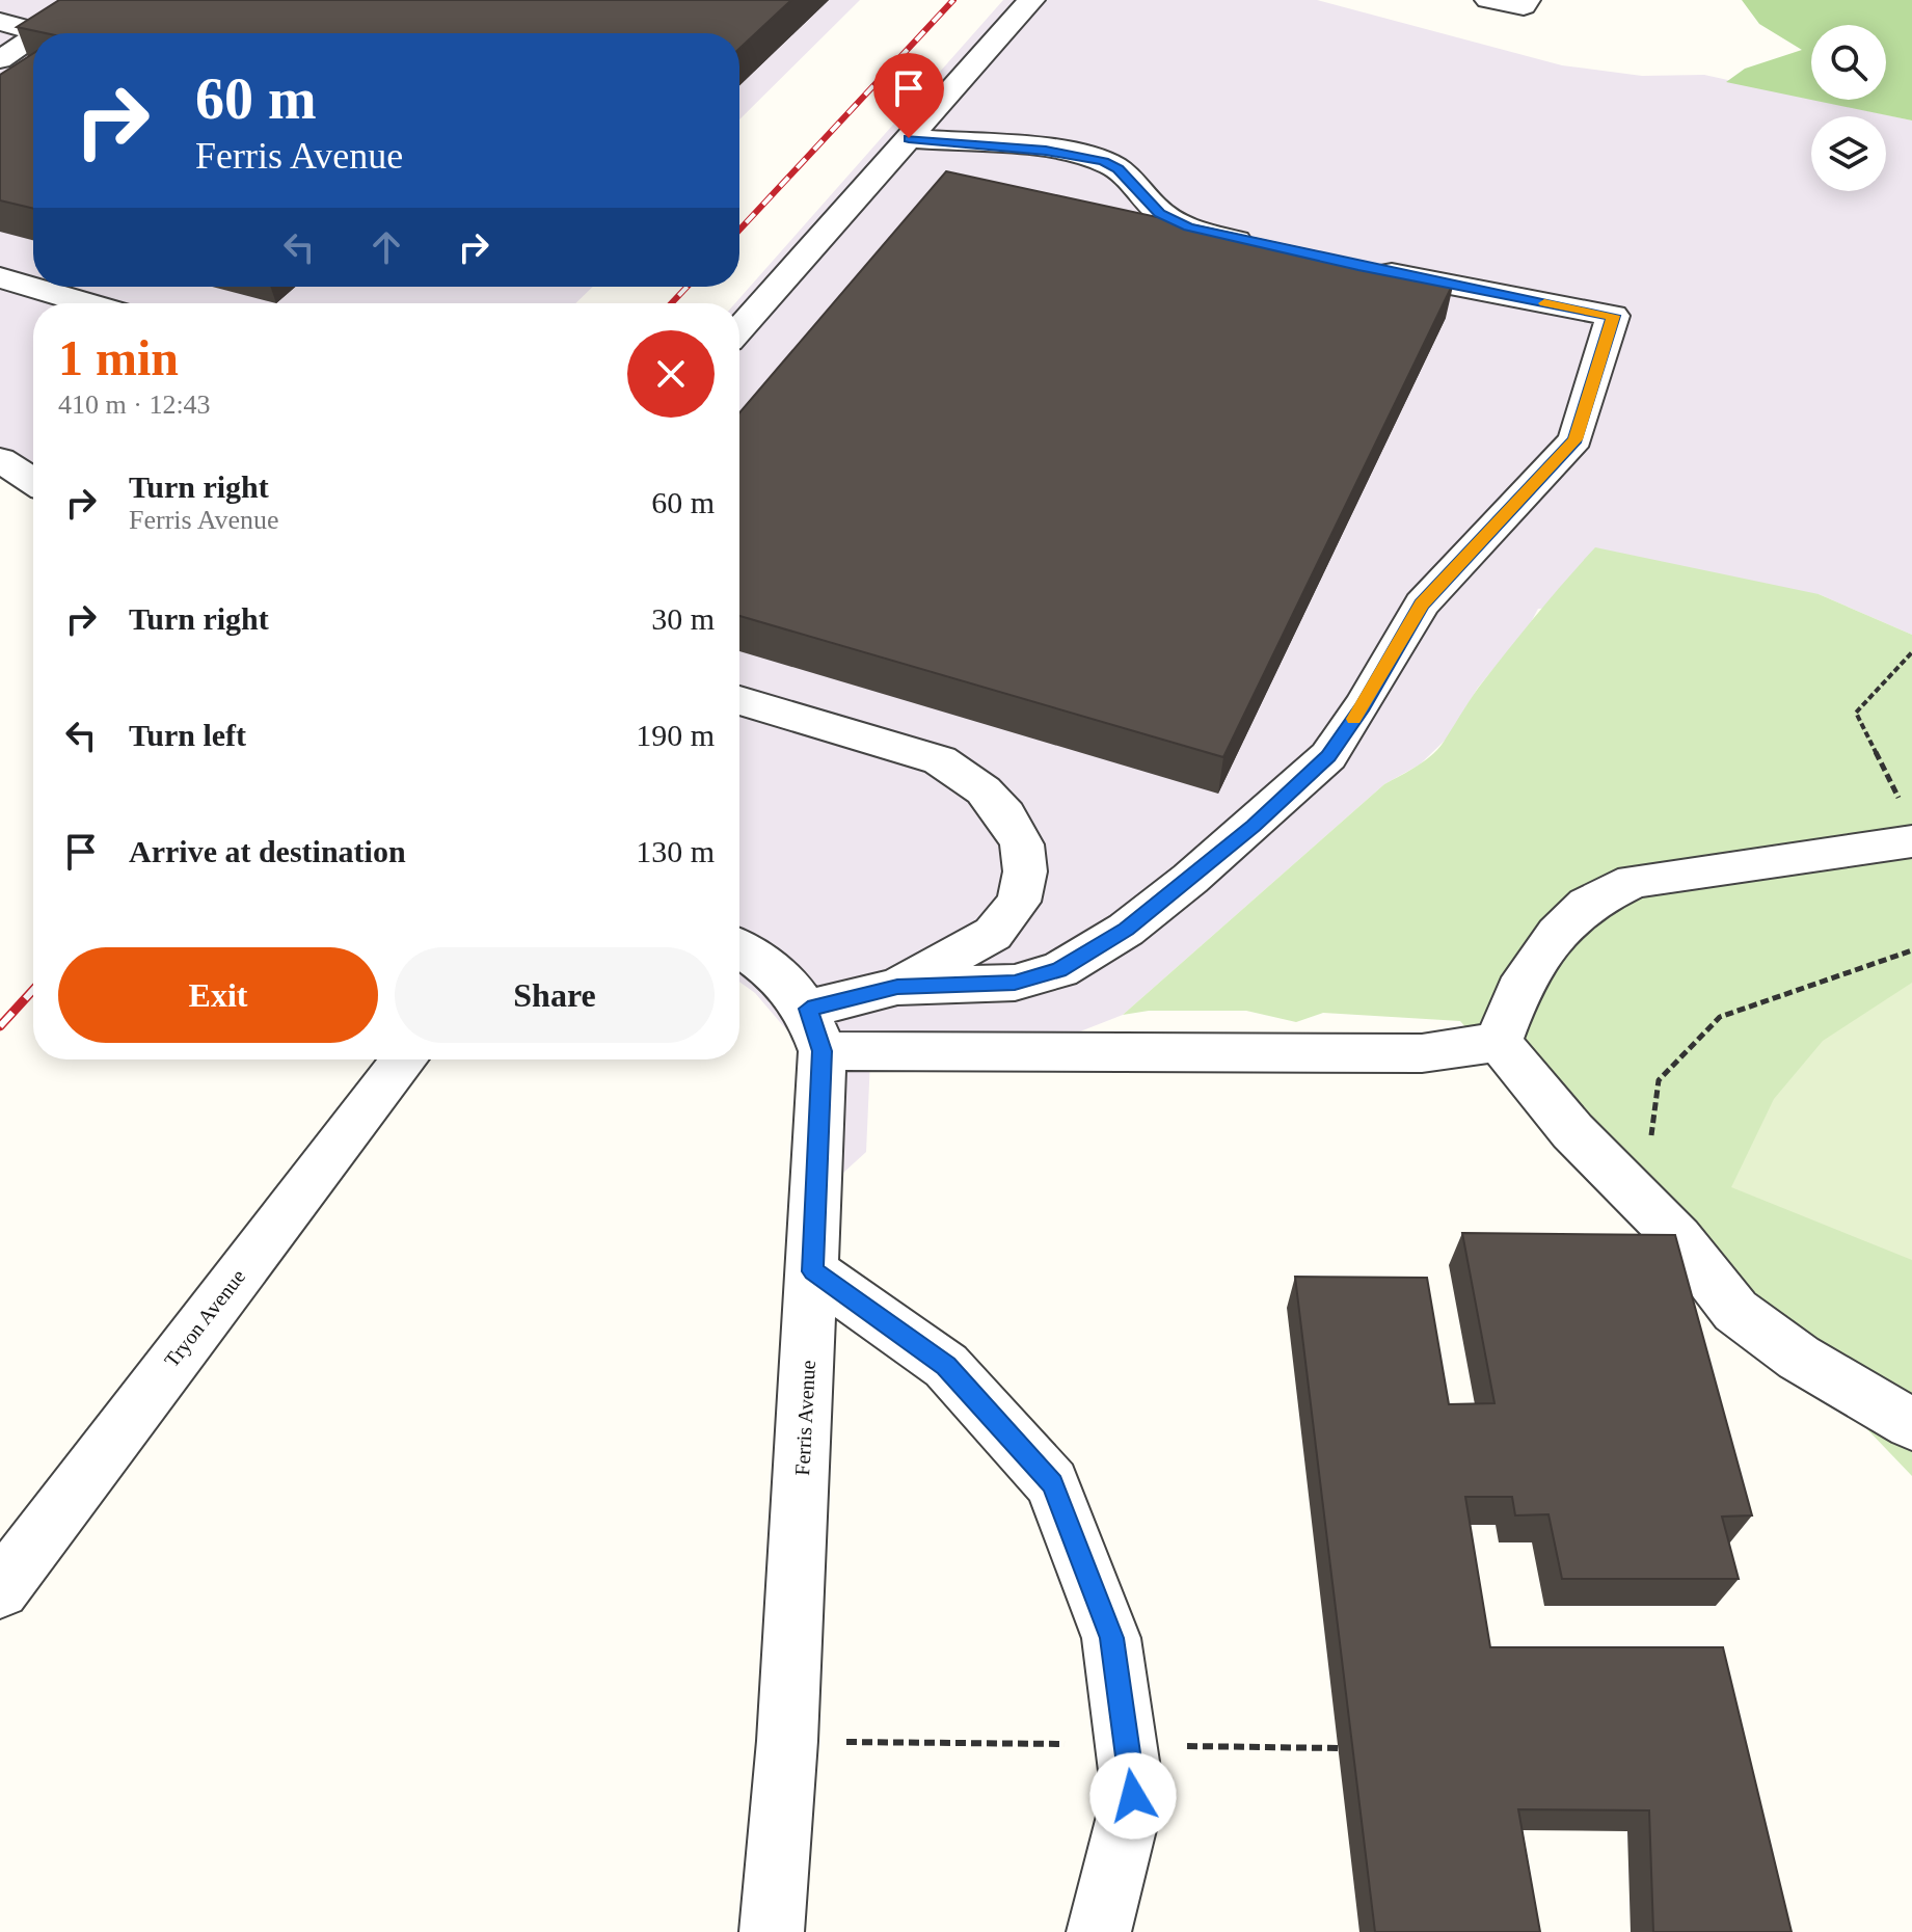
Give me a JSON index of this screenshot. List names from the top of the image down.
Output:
{
  "streets": {
    "street": ["Tryon Avenue", "Ferris Avenue"]
  },
  "page": {
    "turn": ["60 m", "Ferris Avenue"],
    "heading": ["1 min", "410 m · 12:43"],
    "list": [
      {
        "name": "Turn right",
        "note": "Ferris Avenue",
        "value": "60 m"
      },
      {
        "name": "Turn right",
        "value": "30 m"
      },
      {
        "name": "Turn left",
        "value": "190 m"
      },
      {
        "name": "Arrive at destination",
        "value": "130 m"
      }
    ],
    "buttons": ["Exit", "Share"]
  }
}
